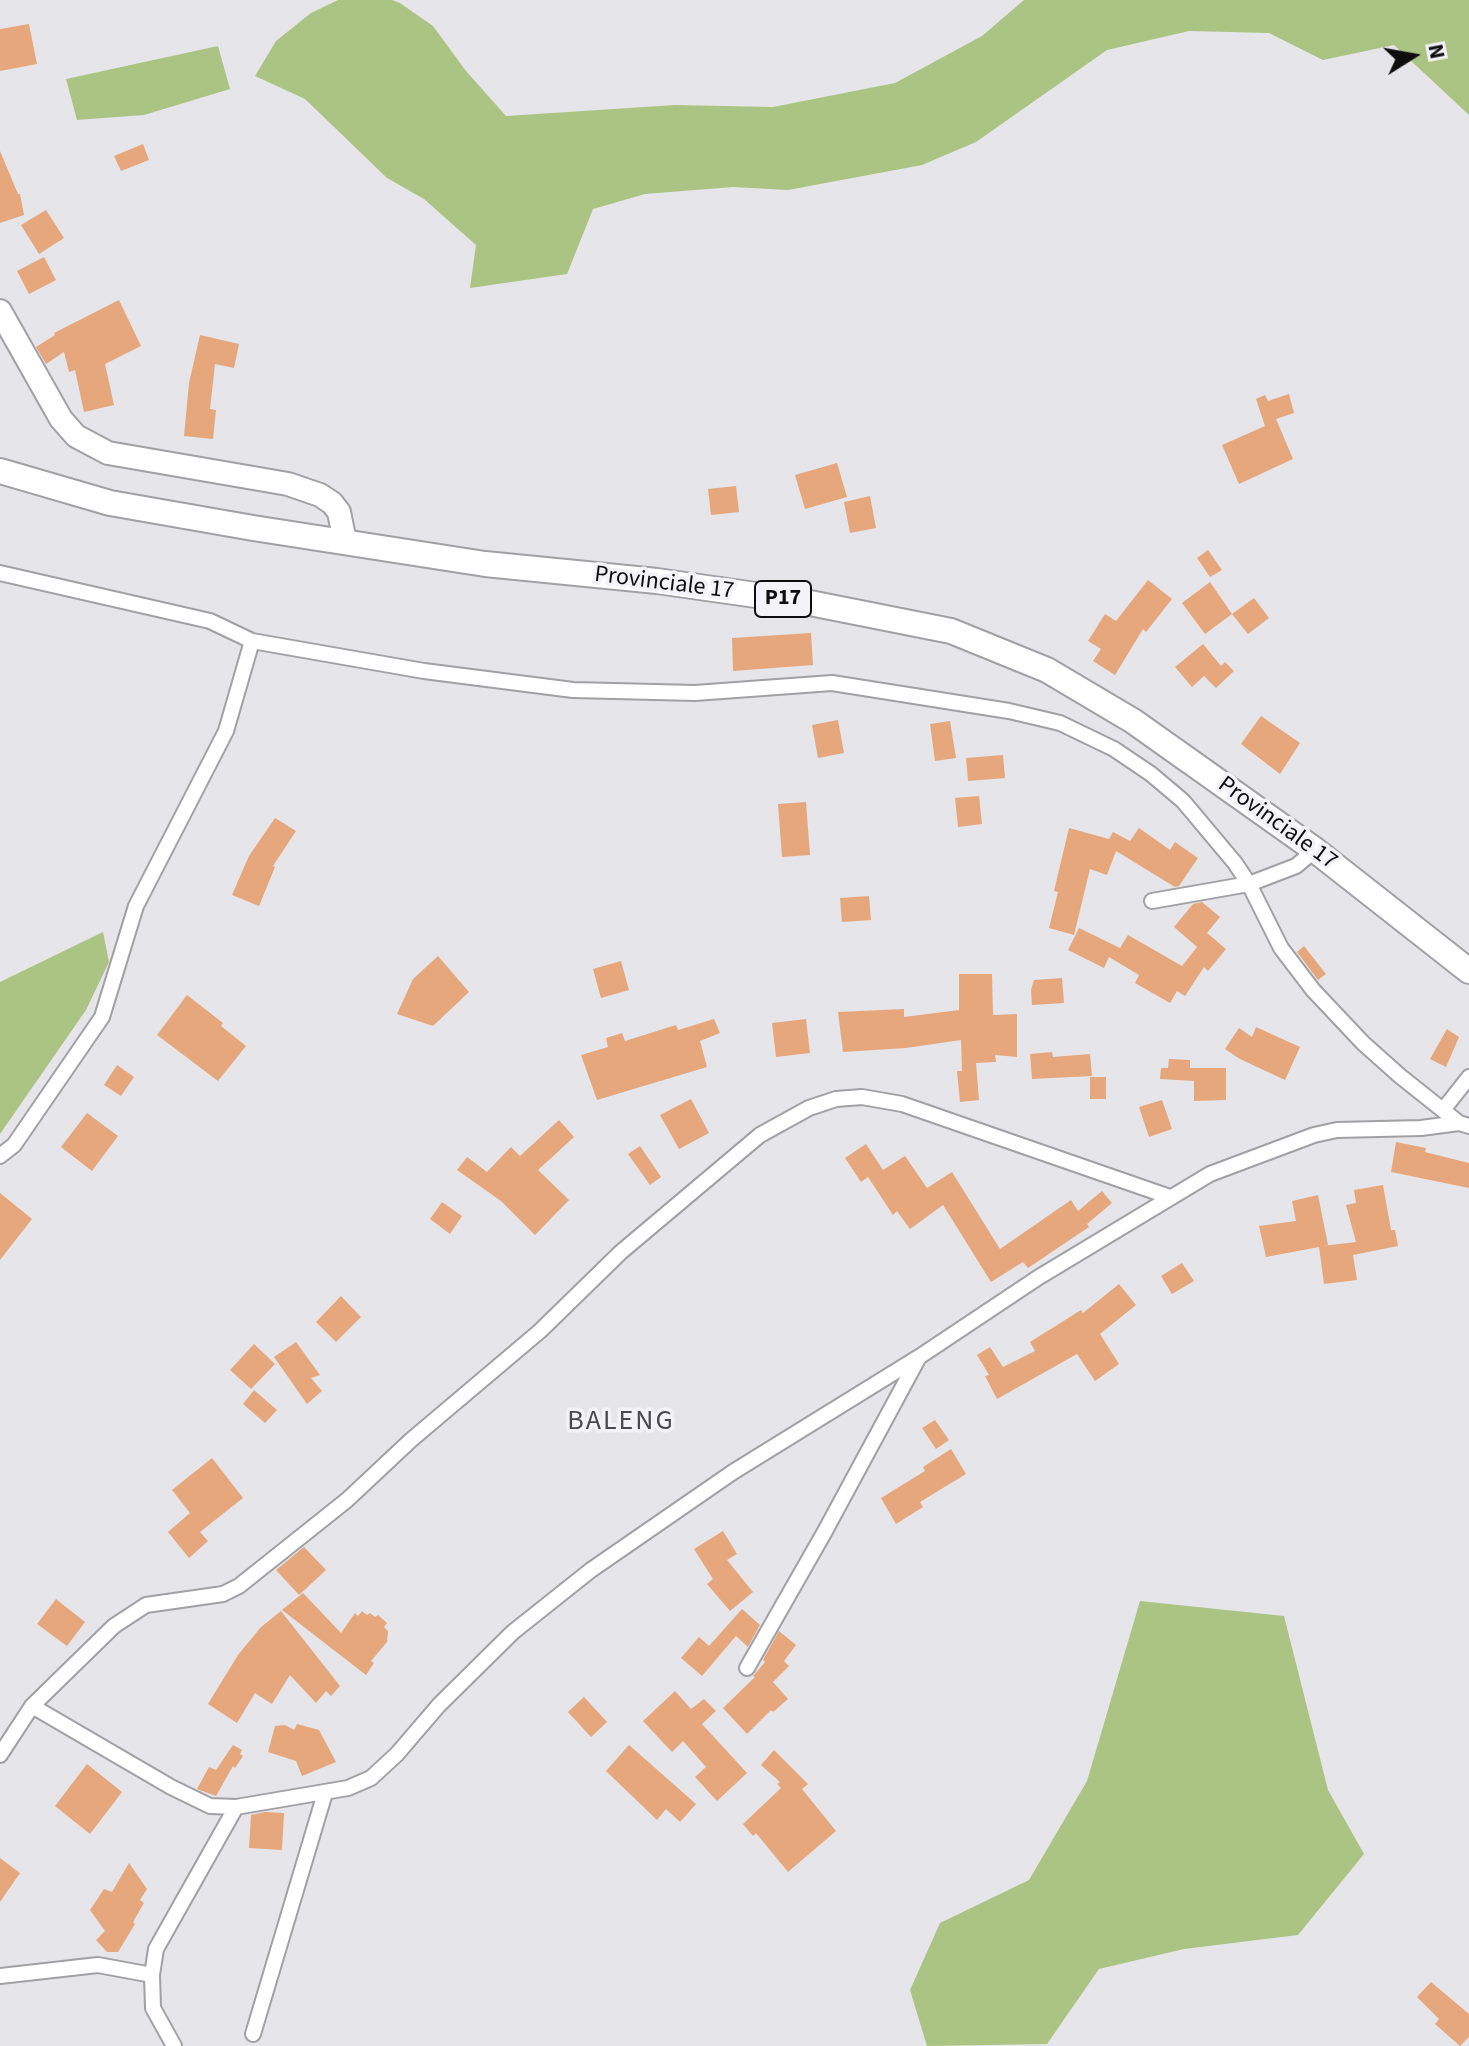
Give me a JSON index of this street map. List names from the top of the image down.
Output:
{
  "streets": {
    "main road": ["Provinciale 17", "P17"]
  },
  "districts": ["BALENG"],
  "north": "right"
}
